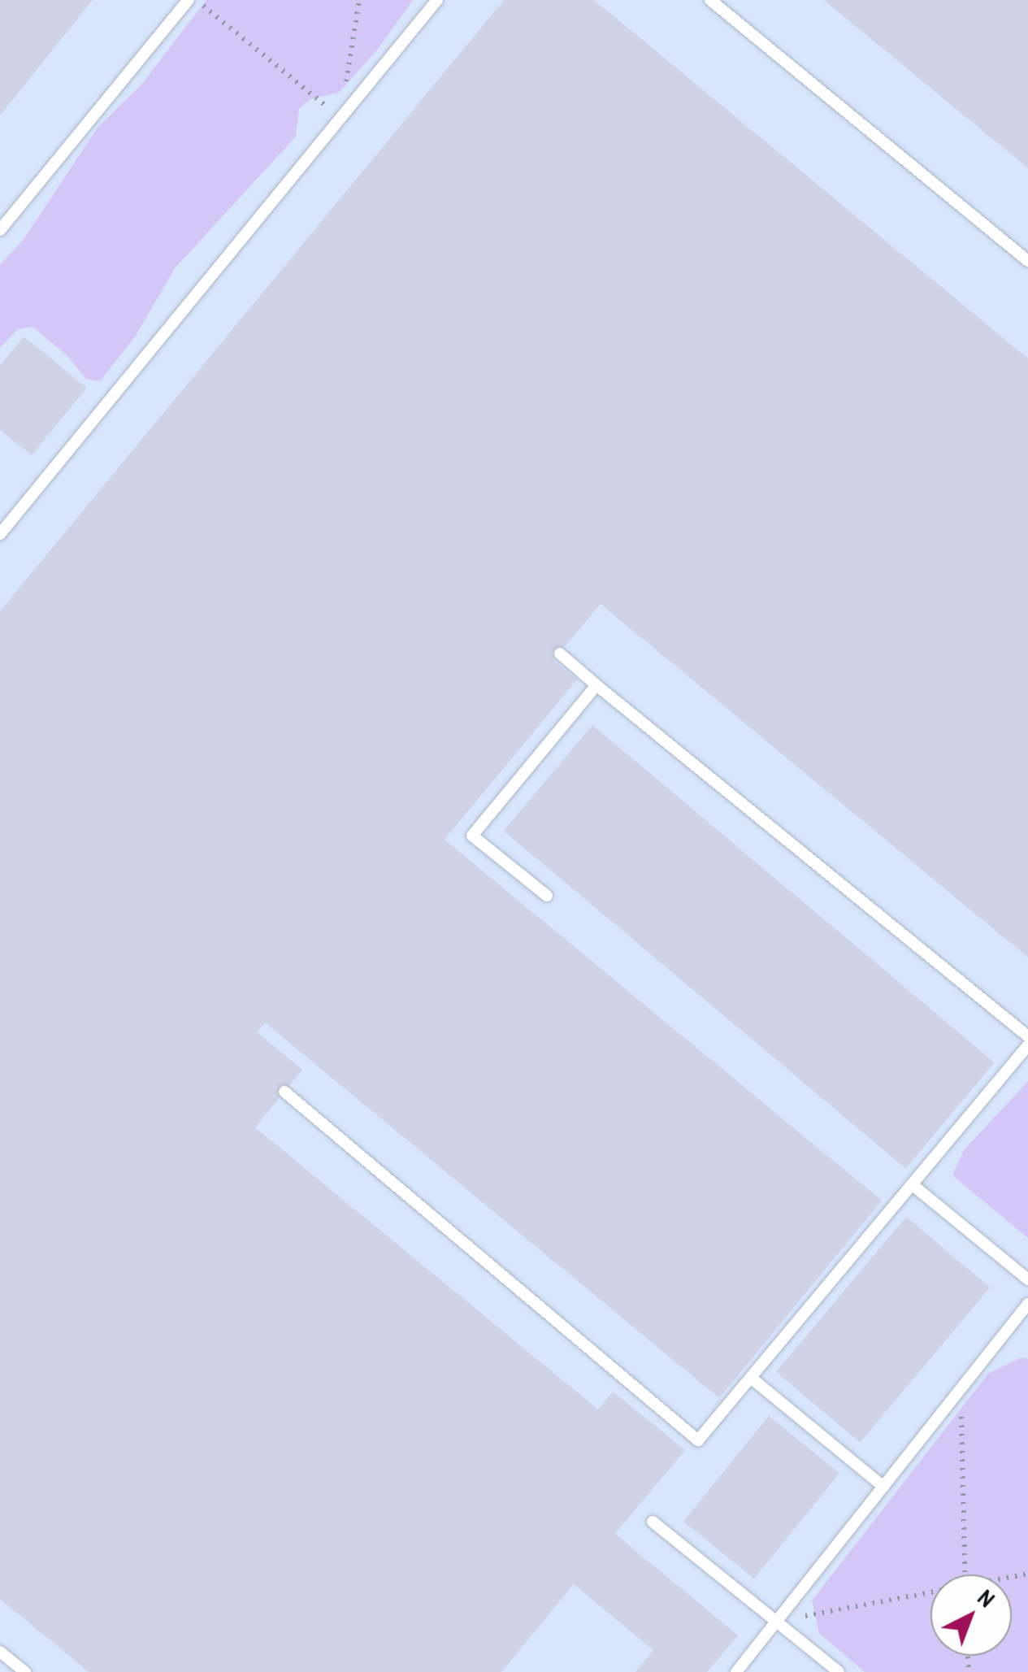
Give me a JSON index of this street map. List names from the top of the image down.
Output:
{
  "north": "top right"
}
